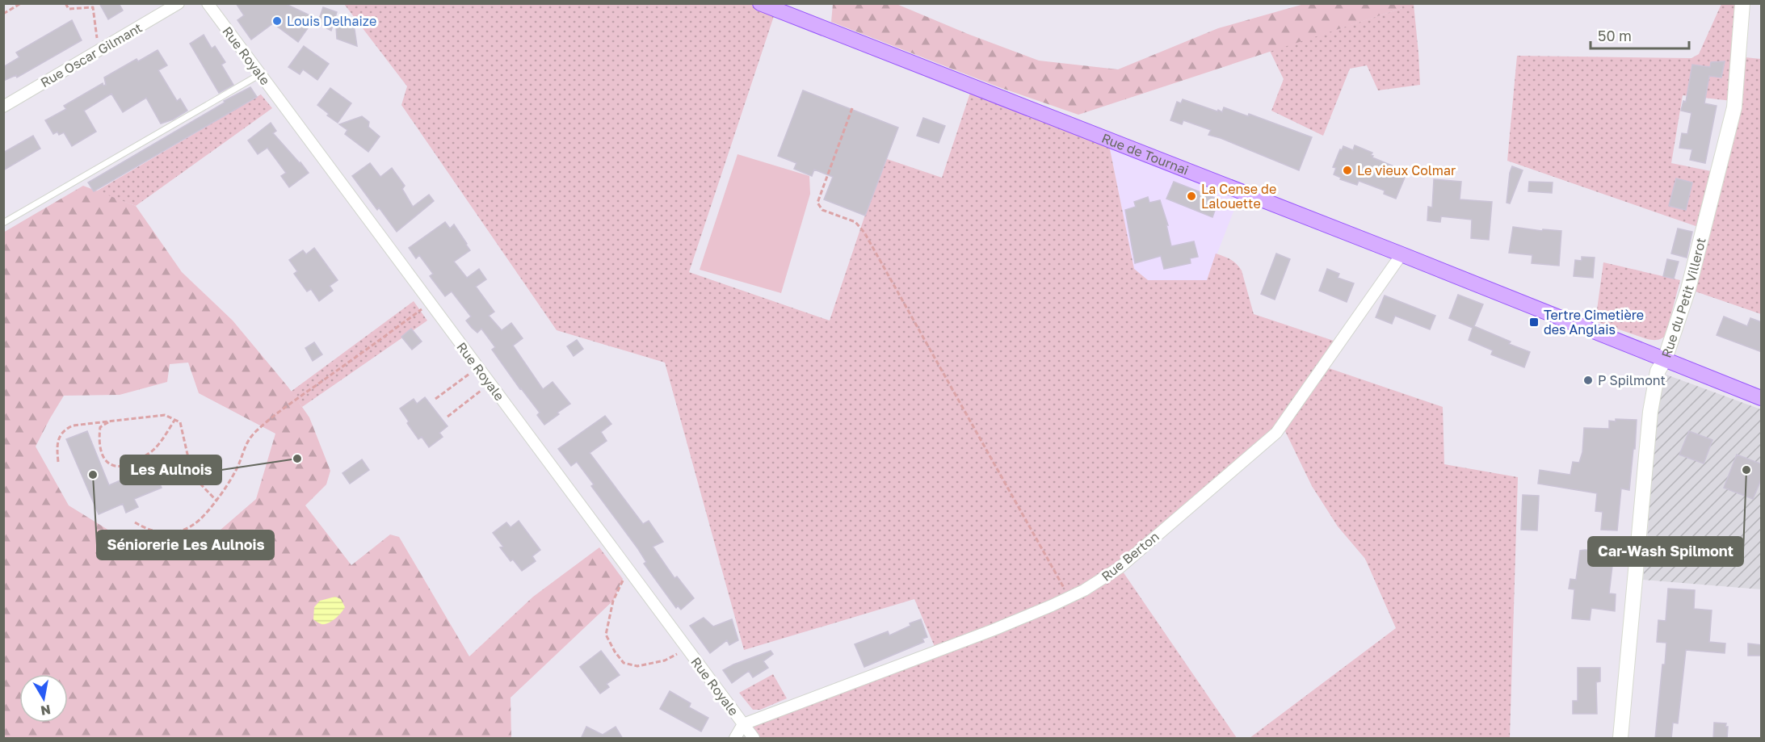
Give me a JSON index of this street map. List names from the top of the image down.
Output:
{
  "streets": {
    "main road": ["Rue de Tournai"],
    "street": [
      "Rue Oscar Gilmant",
      "Rue Royale",
      "Rue du Petit Villerot",
      "Rue Berton"
    ]
  },
  "crossings": [
    ["Rue Royale", "Rue Berton"],
    ["Rue de Tournai", "Rue du Petit Villerot"],
    ["Rue de Tournai", "Rue Berton"]
  ],
  "places": {
    "other": [
      "Louis Delhaize",
      "Le vieux Colmar",
      "La Cense de Lalouette",
      "P Spilmont",
      "Les Aulnois",
      "Car-Wash Spilmont",
      "Séniorerie Les Aulnois"
    ],
    "transit": ["Tertre Cimetière des Anglais"]
  },
  "scale_bar": "50 m",
  "north": "bottom"
}
